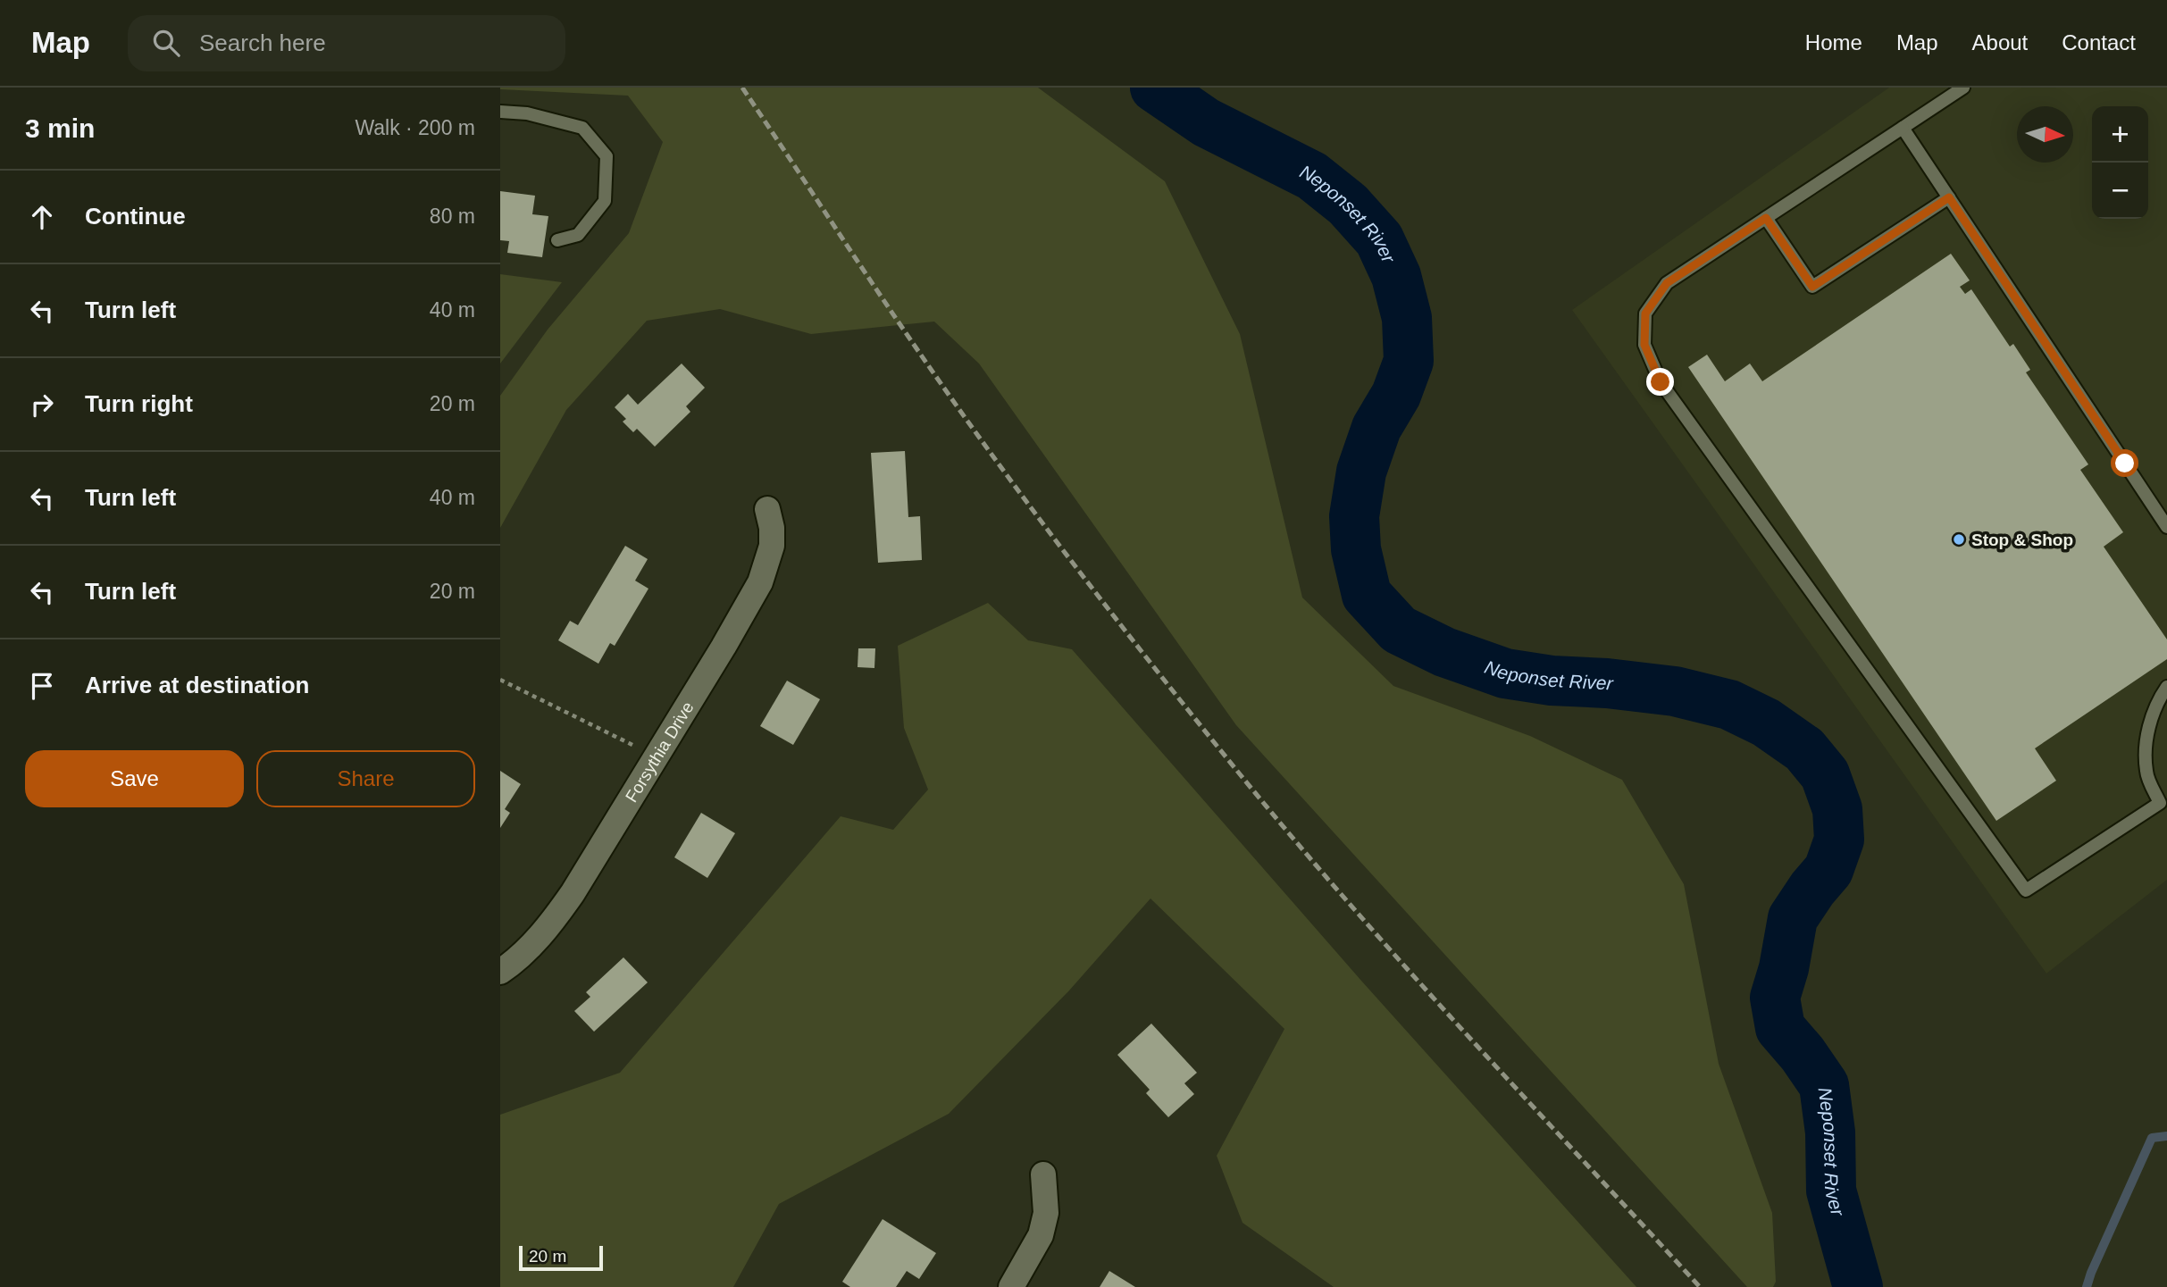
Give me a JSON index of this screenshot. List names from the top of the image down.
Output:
{
  "streets": {
    "street": ["Forsythia Drive"]
  },
  "water": ["Neponset River"],
  "places": ["Stop & Shop"],
  "scale_bar": "20 m",
  "north": "right",
  "page": {
    "header": "Map",
    "search": "Search here",
    "nav": [
      "Home",
      "Map",
      "About",
      "Contact"
    ],
    "heading": ["3 min", "Walk · 200 m"],
    "map_buttons": ["+", "−"],
    "list": [
      ["Continue", "80 m"],
      ["Turn left", "40 m"],
      ["Turn right", "20 m"],
      ["Turn left", "40 m"],
      ["Turn left", "20 m"],
      "Arrive at destination"
    ],
    "buttons": ["Save", "Share"],
    "scale": "20 m"
  }
}
